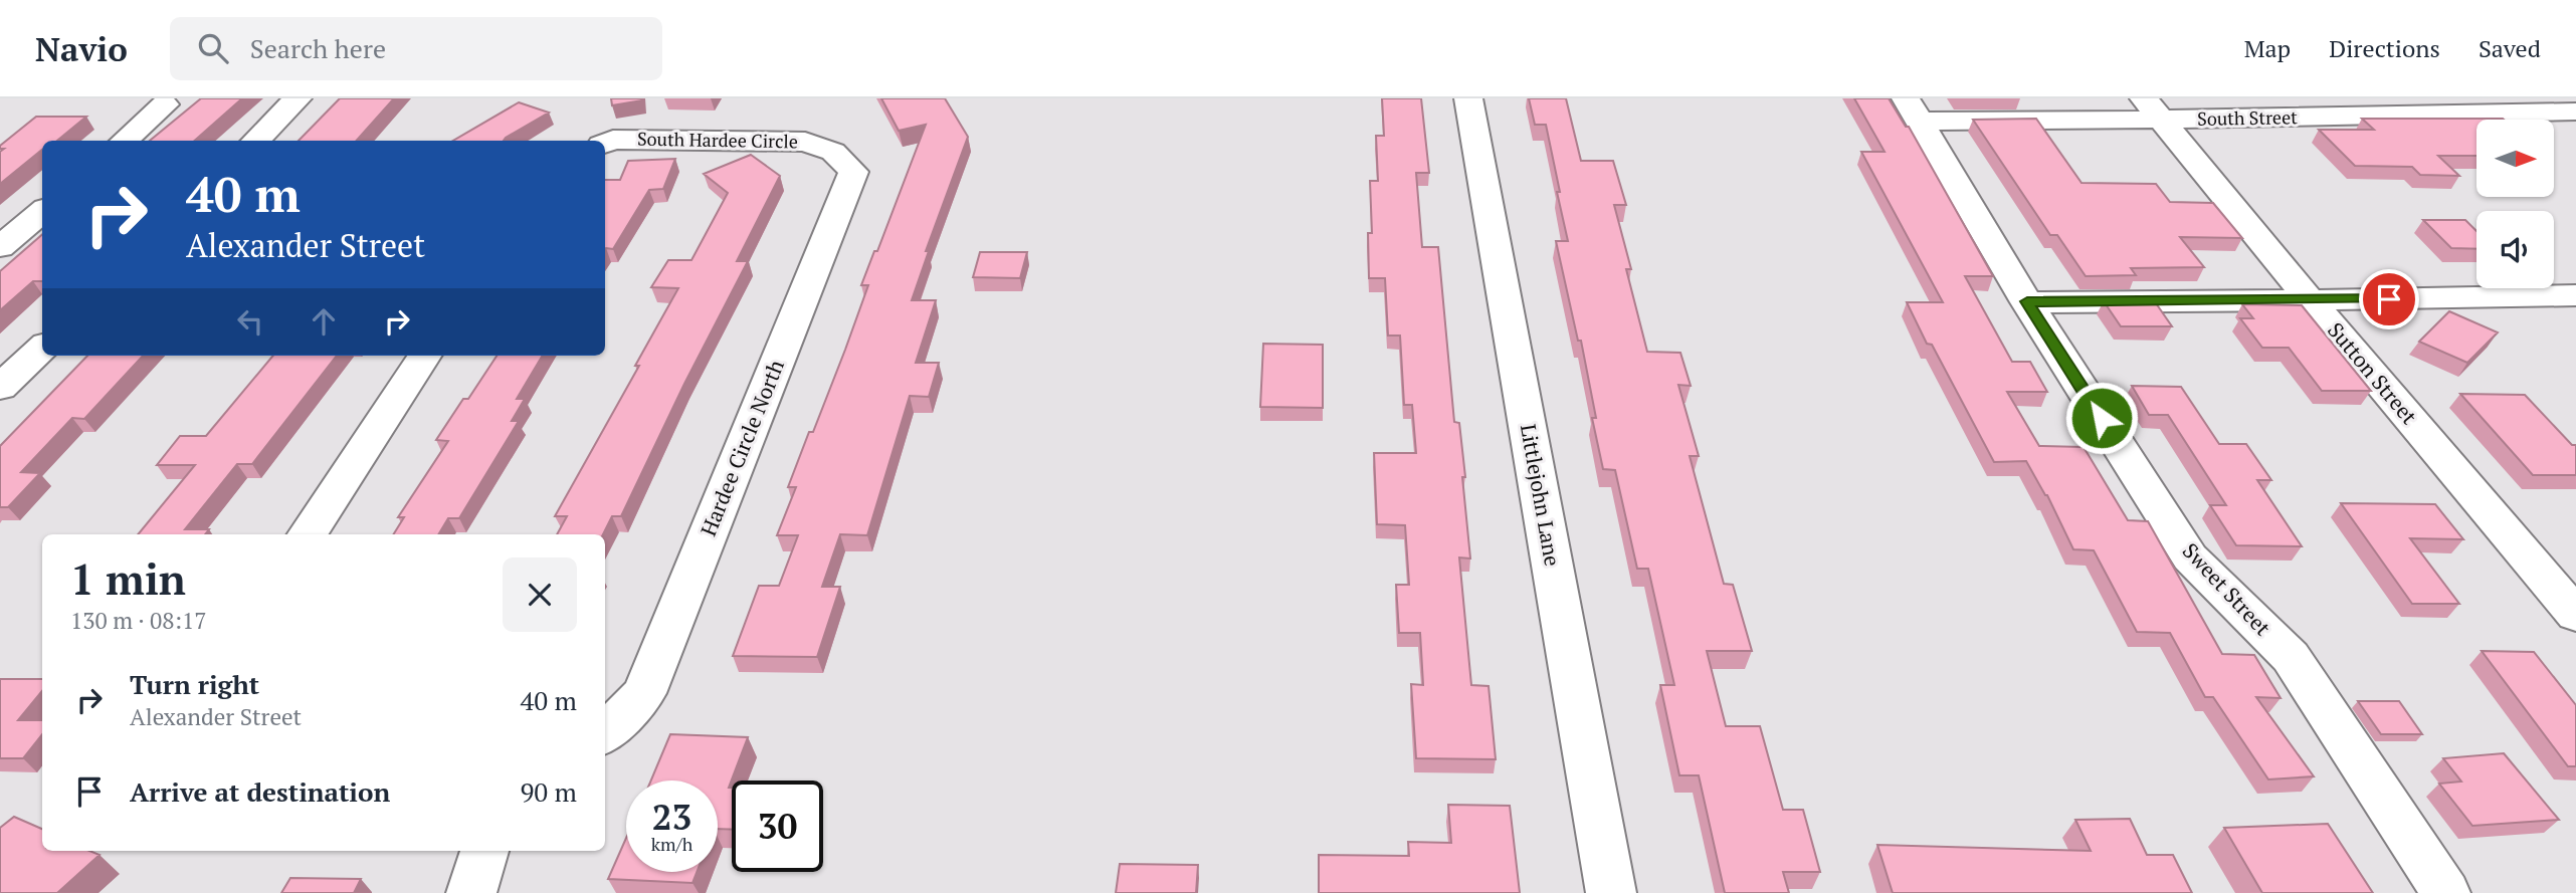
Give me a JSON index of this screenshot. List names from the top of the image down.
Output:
{
  "streets": {
    "street": [
      "South Street",
      "South Hardee Circle",
      "Sutton Street",
      "Hardee Circle North",
      "Littlejohn Lane",
      "Sweet Street"
    ]
  },
  "crossings": [
    ["South Street", "Sutton Street"],
    ["South Street", "Sweet Street"],
    ["South Hardee Circle", "Hardee Circle North"]
  ],
  "north": "right",
  "page": {
    "header": "Navio",
    "search": "Search here",
    "nav": ["Map", "Directions", "Saved"],
    "turn": ["40 m", "Alexander Street"],
    "heading": ["1 min", "130 m · 08:17"],
    "list": [
      {
        "name": "Turn right",
        "note": "Alexander Street",
        "value": "40 m"
      },
      {
        "name": "Arrive at destination",
        "value": "90 m"
      }
    ],
    "speed": "23 km/h",
    "limit": "30"
  }
}
